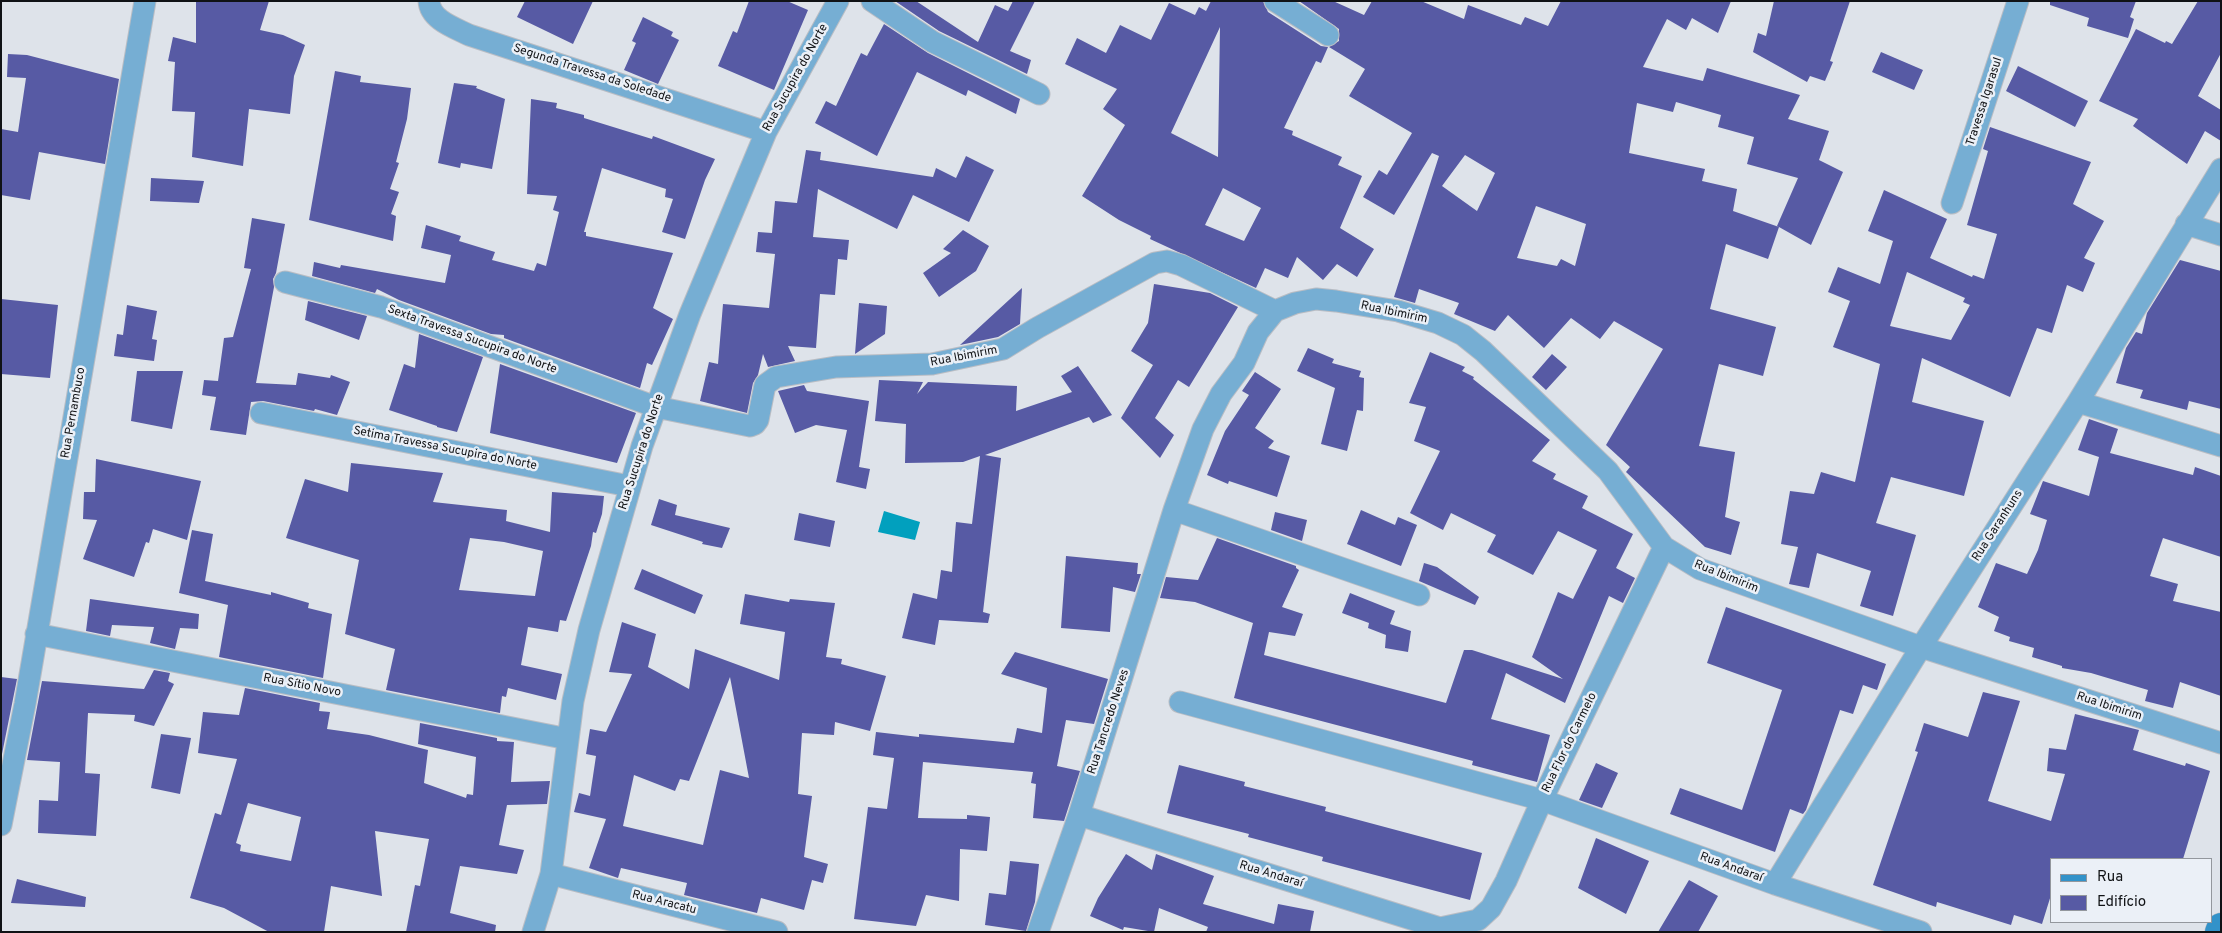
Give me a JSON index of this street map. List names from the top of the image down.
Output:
{
  "streets": {
    "street": [
      "Segunda Travessa da Soledade",
      "Rua Sucupira do Norte",
      "Travessa Igarasul",
      "Rua Ibimirim",
      "Sexta Travessa Sucupira do Norte",
      "Rua Pernambuco",
      "Setima Travessa Sucupira do Norte",
      "Rua Garanhuns",
      "Rua Sítio Novo",
      "Rua Tancredo Neves",
      "Rua Flor do Carmelo",
      "Rua Andaraí",
      "Rua Aracatu"
    ]
  },
  "crossings": [
    ["Segunda Travessa da Soledade", "Rua Sucupira do Norte"],
    ["Rua Sucupira do Norte", "Rua Ibimirim"],
    ["Rua Sucupira do Norte", "Sexta Travessa Sucupira do Norte"],
    ["Rua Sucupira do Norte", "Setima Travessa Sucupira do Norte"],
    ["Rua Sucupira do Norte", "Rua Sítio Novo"],
    ["Rua Sucupira do Norte", "Rua Aracatu"],
    ["Rua Ibimirim", "Sexta Travessa Sucupira do Norte"],
    ["Rua Ibimirim", "Rua Garanhuns"],
    ["Rua Ibimirim", "Rua Tancredo Neves"],
    ["Rua Ibimirim", "Rua Flor do Carmelo"],
    ["Rua Pernambuco", "Rua Sítio Novo"],
    ["Rua Garanhuns", "Rua Andaraí"],
    ["Rua Tancredo Neves", "Rua Andaraí"],
    ["Rua Flor do Carmelo", "Rua Andaraí"]
  ],
  "legend": ["Rua", "Edifício"]
}
